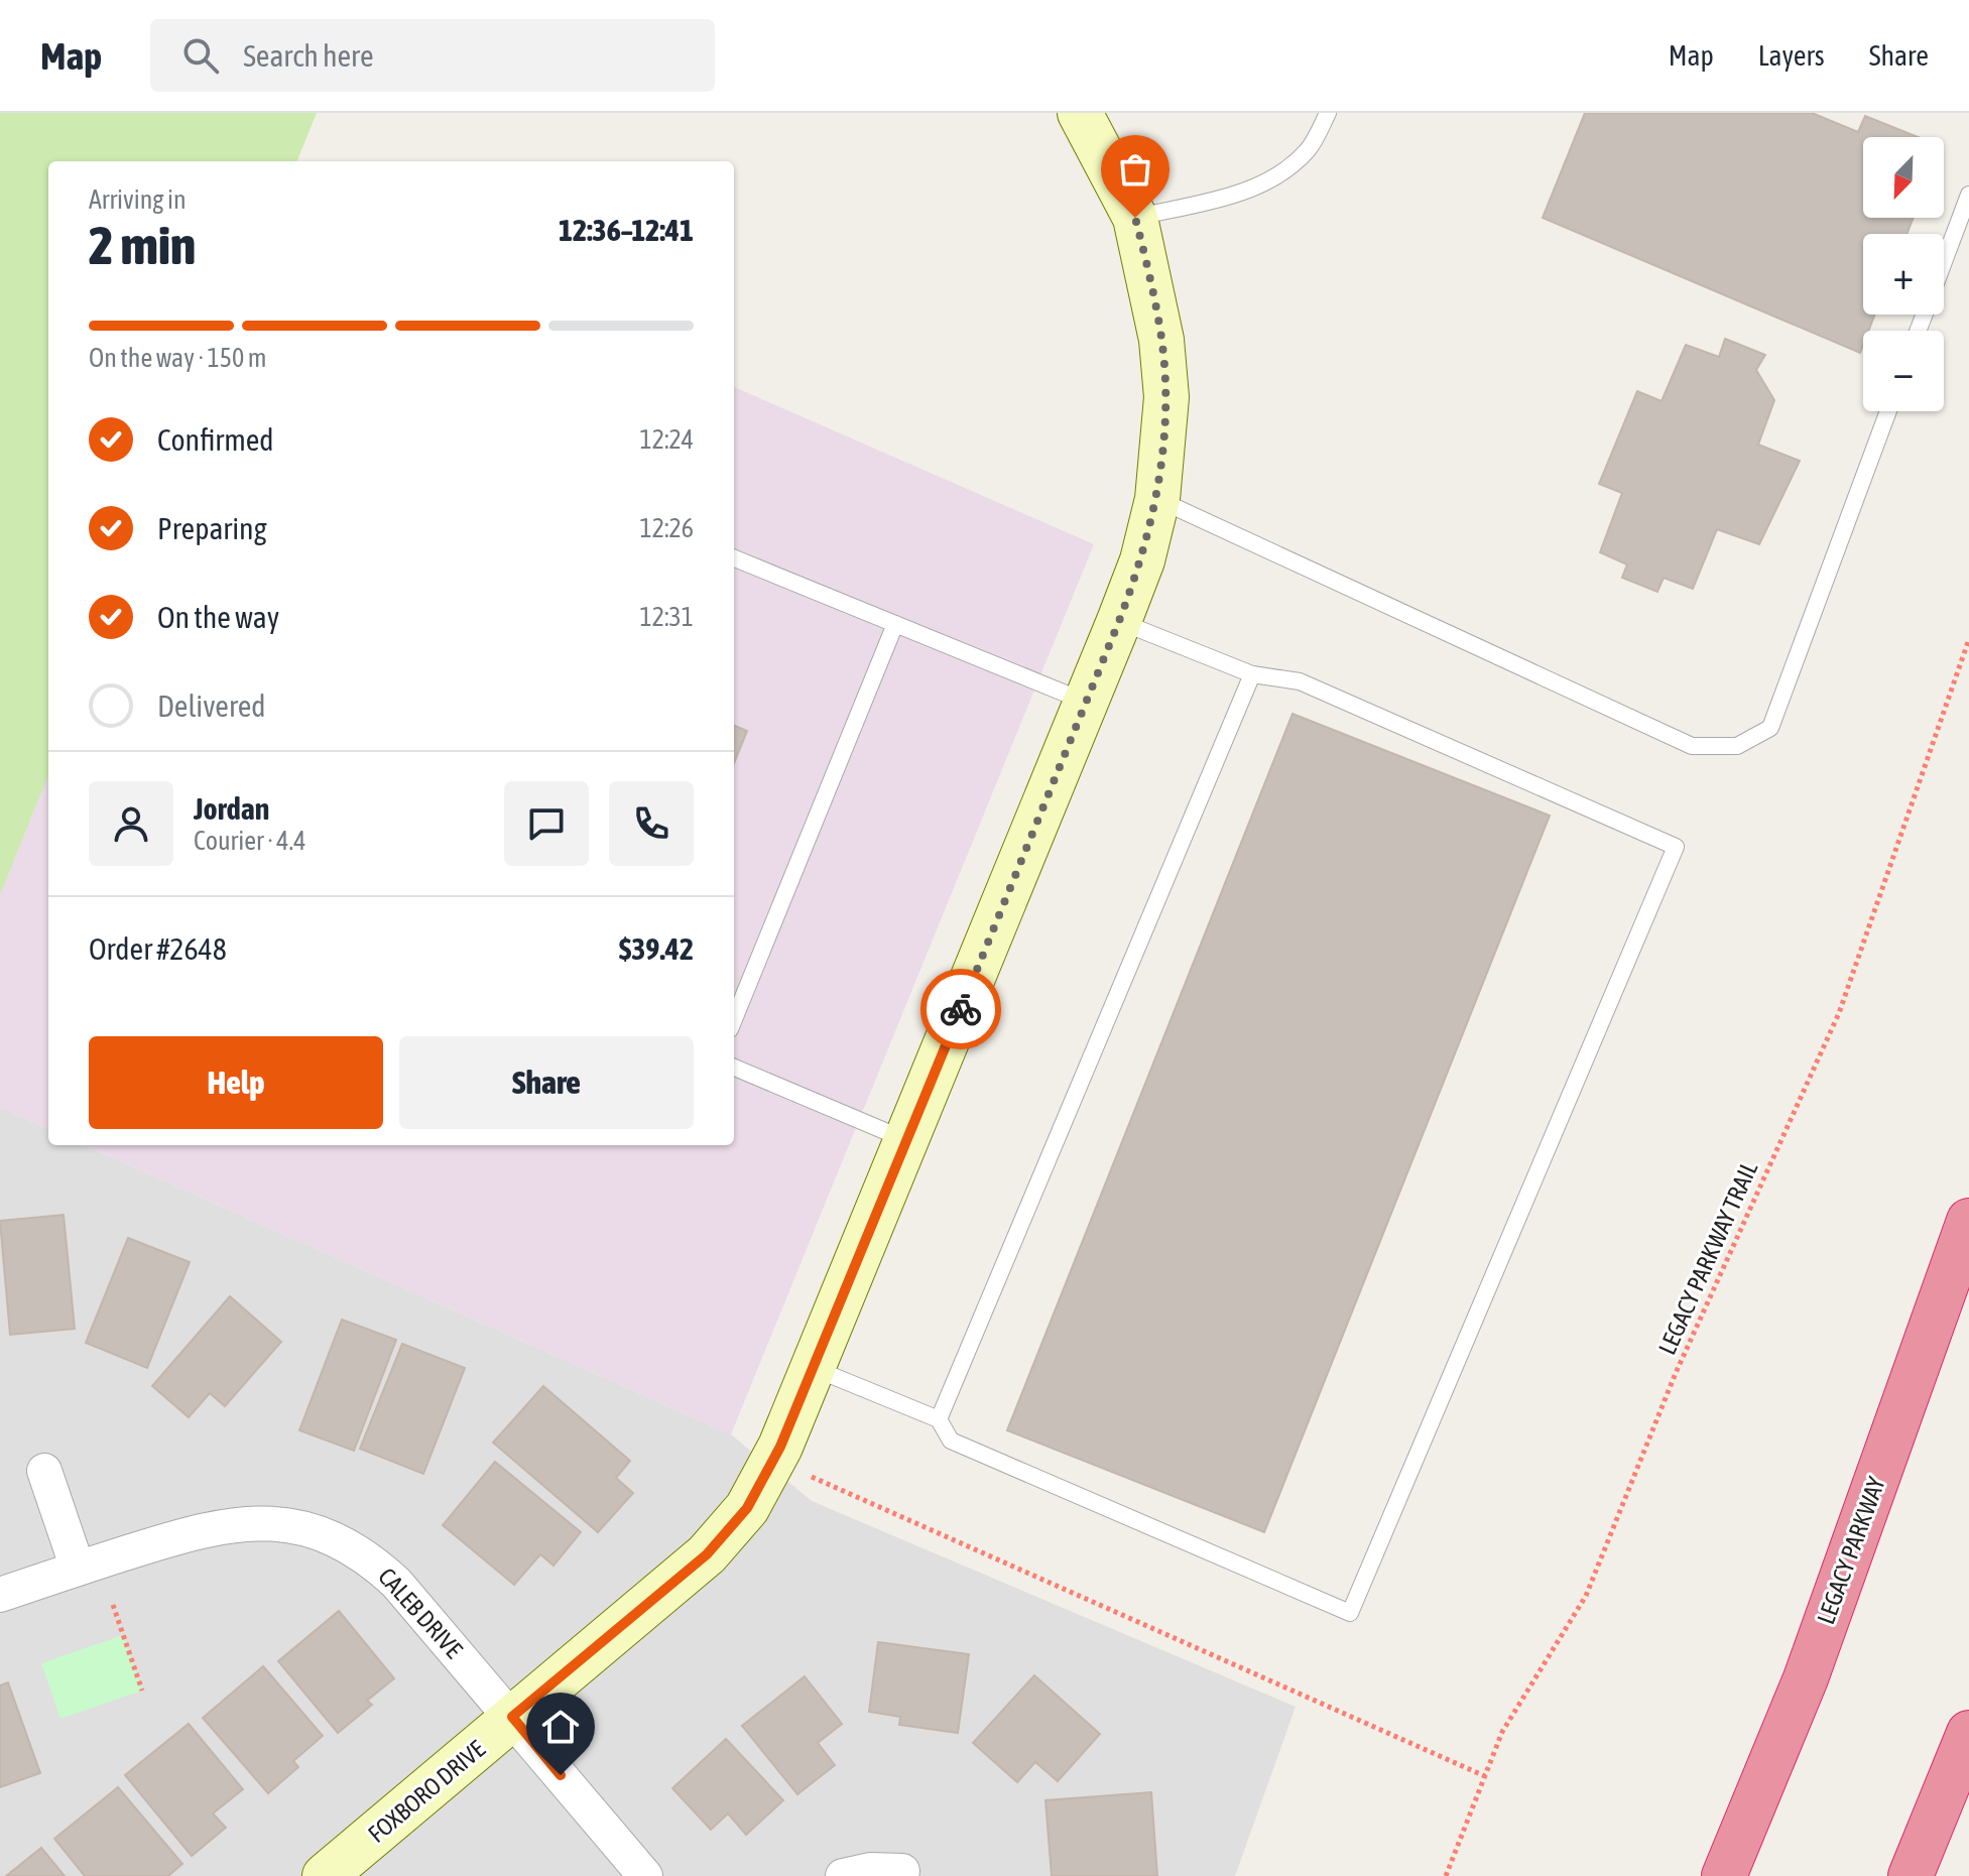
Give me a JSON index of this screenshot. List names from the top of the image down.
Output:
{
  "streets": {
    "highway": ["LEGACY PARKWAY"],
    "street": ["CALEB DRIVE", "FOXBORO DRIVE"],
    "path": ["LEGACY PARKWAY TRAIL"]
  },
  "crossings": [
    ["CALEB DRIVE", "FOXBORO DRIVE"]
  ],
  "north": "bottom left",
  "page": {
    "header": "Map",
    "search": "Search here",
    "nav": ["Map", "Layers", "Share"],
    "map_buttons": ["+", "−"],
    "heading": ["2 min", "Arriving in", "12:36–12:41"],
    "panel": [
      "Jordan",
      "Courier · 4.4",
      "Order #2648",
      "$39.42"
    ],
    "bar": "On the way · 150 m",
    "list": [
      ["Confirmed", "12:24"],
      ["Preparing", "12:26"],
      ["On the way", "12:31"],
      "Delivered"
    ],
    "buttons": ["Help", "Share"]
  }
}
